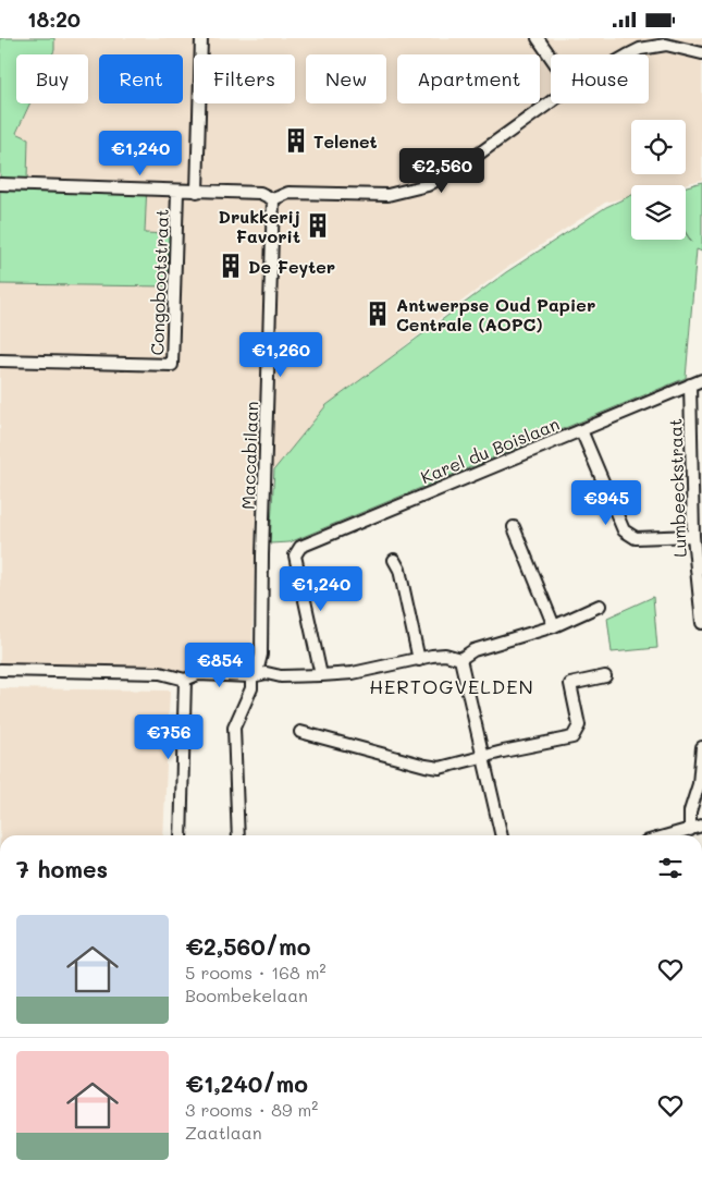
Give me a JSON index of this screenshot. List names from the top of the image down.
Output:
{
  "streets": {
    "street": [
      "Congobootstraat",
      "Karel du Boislaan",
      "Maccabilaan",
      "Lumbeeckstraat"
    ]
  },
  "crossings": [
    ["Karel du Boislaan", "Lumbeeckstraat"]
  ],
  "districts": ["HERTOGVELDEN"],
  "places": {
    "building": [
      "Telenet",
      "Drukkerij Favorit",
      "De Feyter",
      "Antwerpse Oud Papier Centrale (AOPC)"
    ]
  },
  "page": {
    "status": "18:20",
    "chip": [
      "Buy",
      "Rent",
      "Filters",
      "New",
      "Apartment",
      "House"
    ],
    "price": [
      "€1,240",
      "€2,560",
      "€1,260",
      "€945",
      "€1,240",
      "€854",
      "€756"
    ],
    "heading": "7 homes",
    "list": [
      {
        "name": "€2,560/mo",
        "note": "5 rooms · 168 m² · Boombekelaan"
      },
      {
        "name": "€1,240/mo",
        "note": "3 rooms · 89 m² · Zaatlaan"
      }
    ]
  }
}
